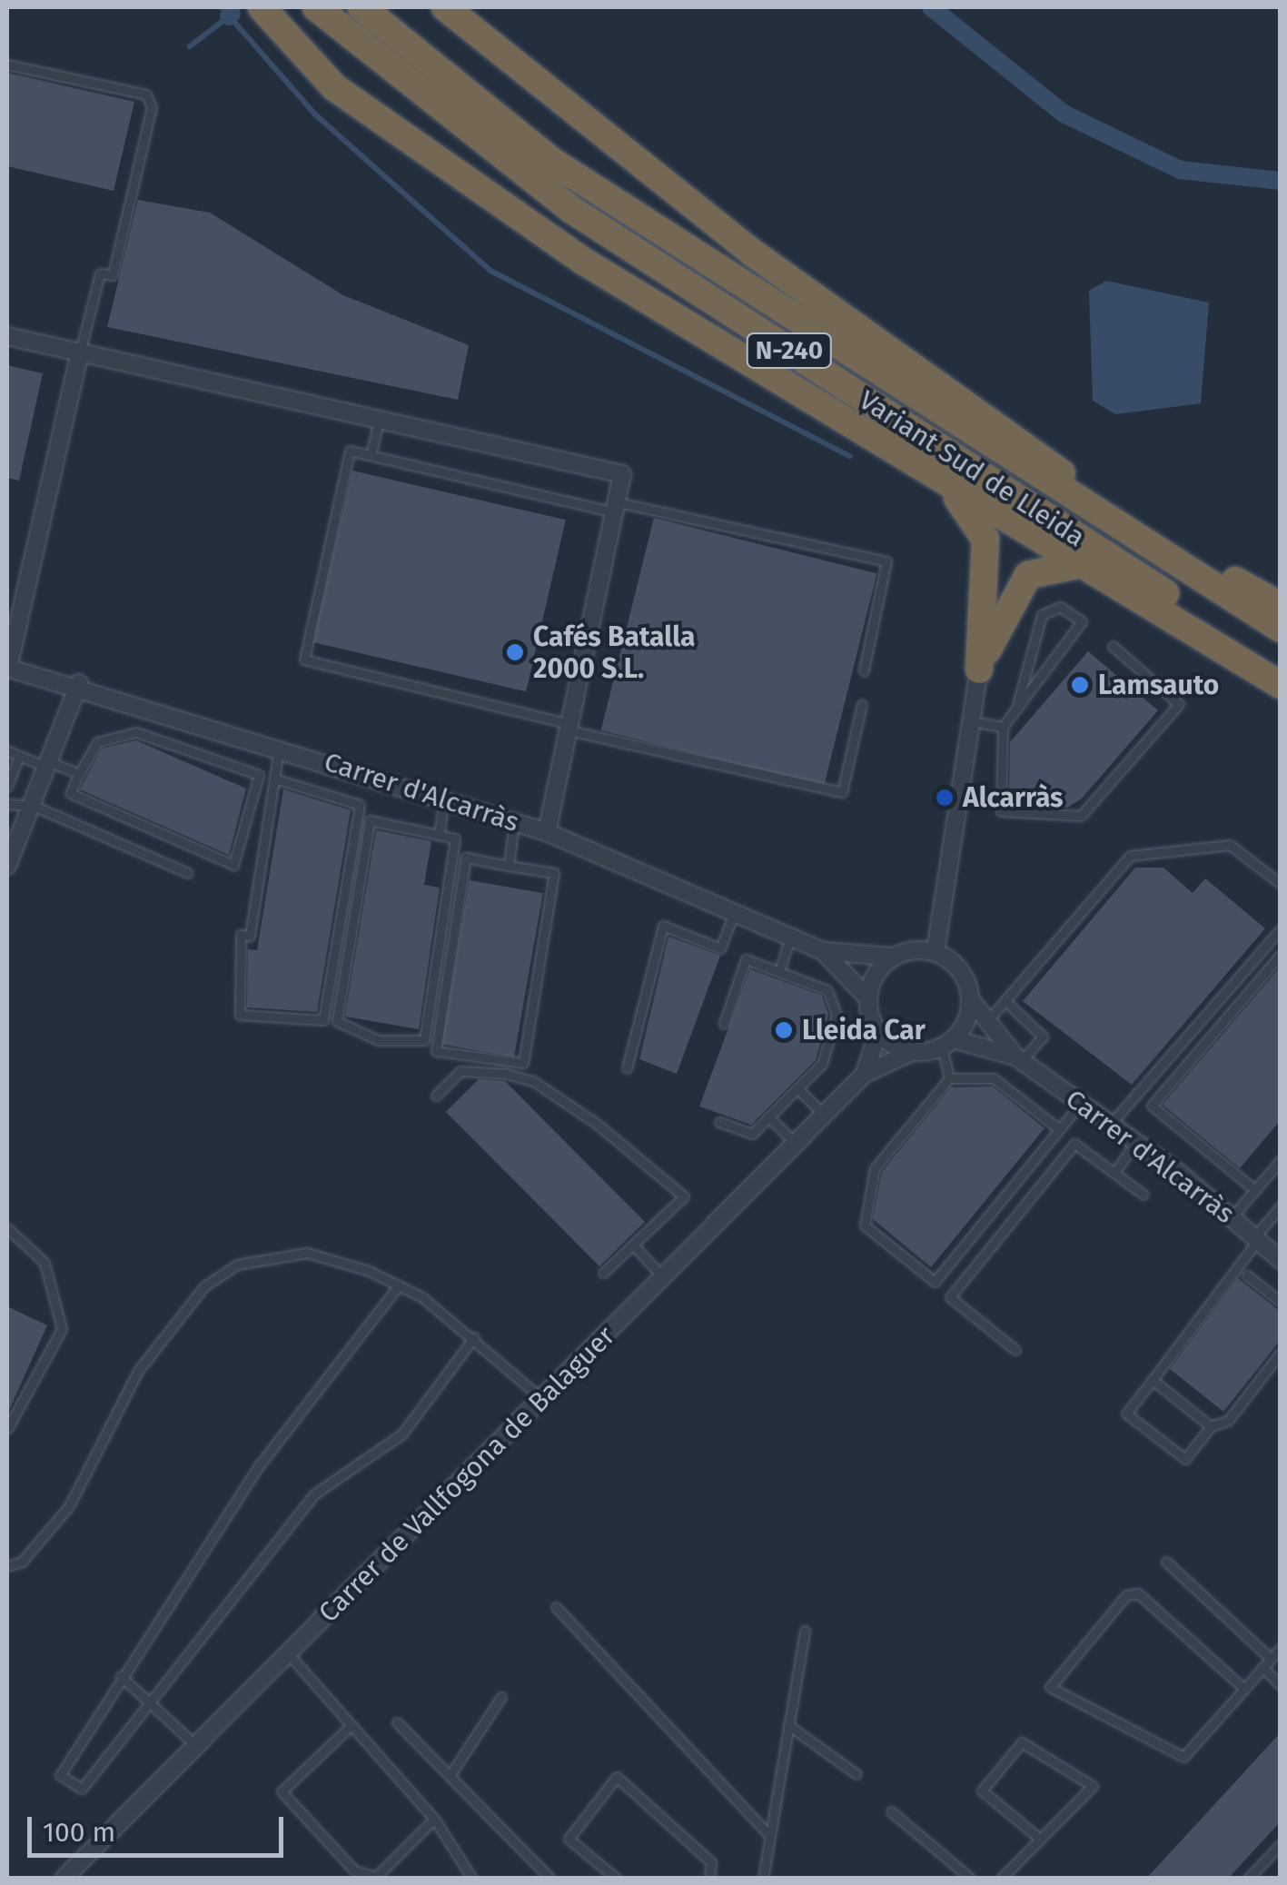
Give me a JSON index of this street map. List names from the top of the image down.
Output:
{
  "streets": {
    "highway": ["N-240", "Variant Sud de Lleida"],
    "street": ["Carrer d'Alcarràs", "Carrer de Vallfogona de Balaguer"]
  },
  "crossings": [
    ["N-240", "Variant Sud de Lleida"]
  ],
  "places": [
    "Cafés Batalla 2000 S.L.",
    "Lamsauto",
    "Alcarràs",
    "Lleida Car"
  ],
  "scale_bar": "100 m"
}
